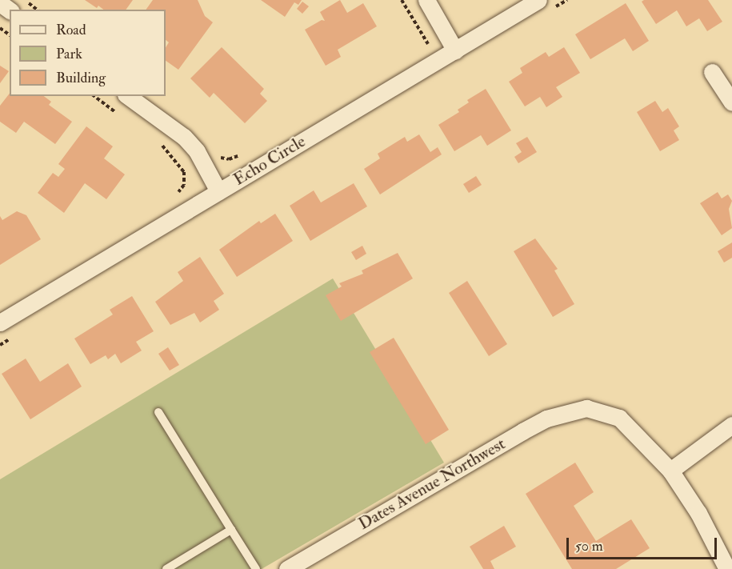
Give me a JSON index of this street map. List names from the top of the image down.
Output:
{
  "streets": {
    "street": ["Echo Circle", "Dates Avenue Northwest"]
  },
  "legend": ["Road", "Park", "Building"],
  "scale_bar": "50 m"
}
